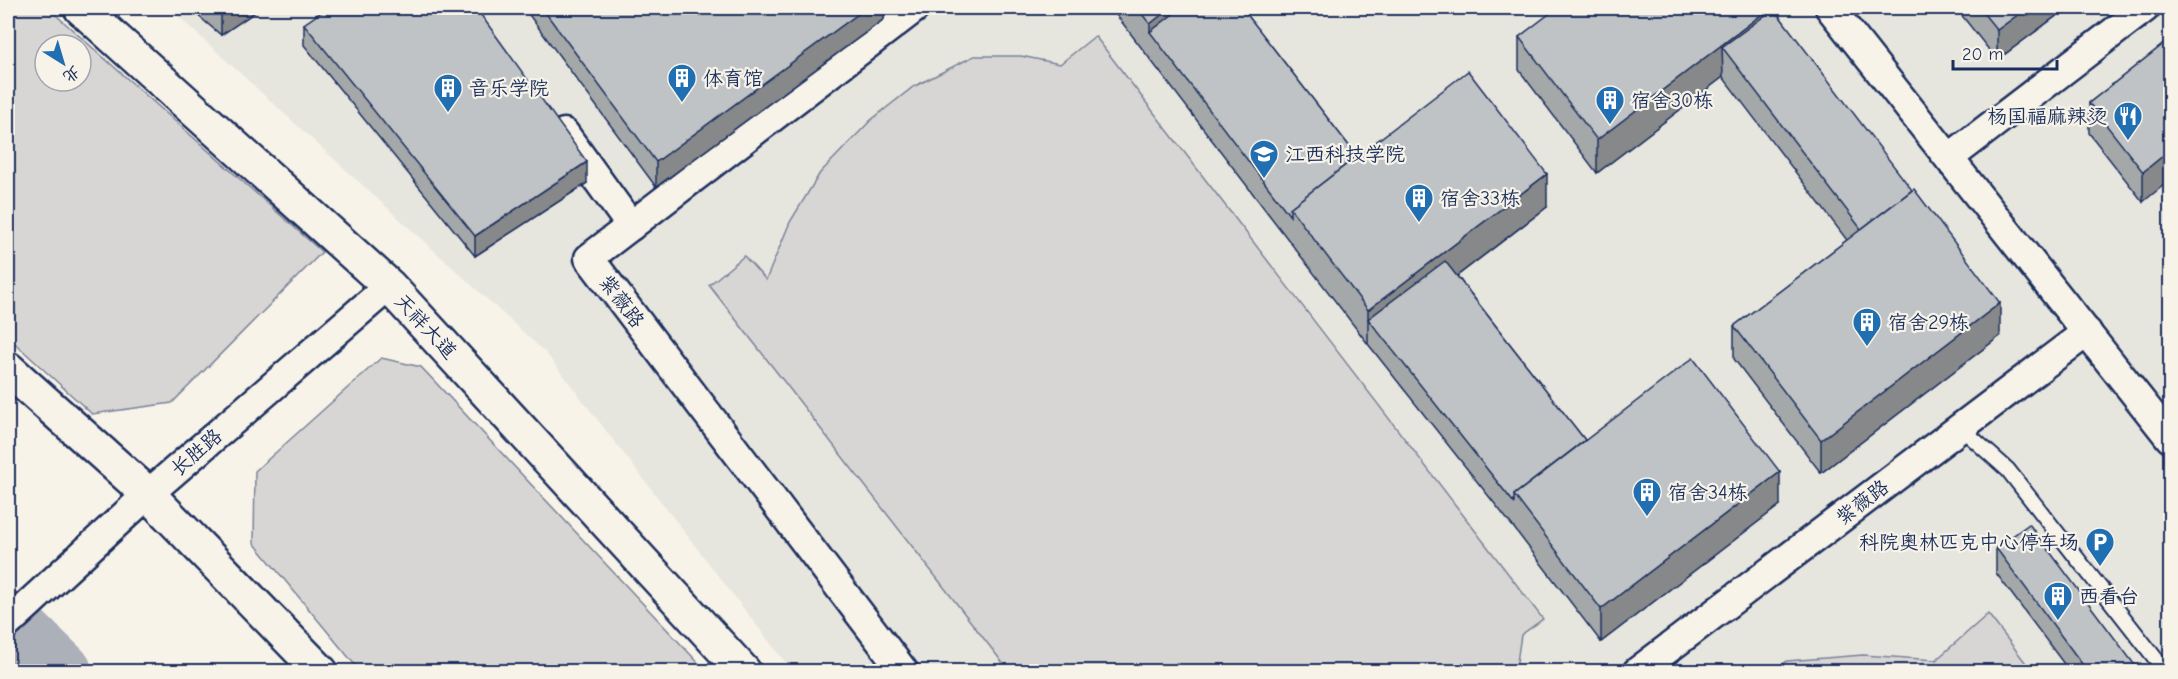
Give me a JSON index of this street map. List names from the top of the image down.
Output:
{
  "streets": {
    "main road": ["天祥大道"],
    "street": ["紫薇路", "长胜路"]
  },
  "crossings": [
    ["天祥大道", "长胜路"]
  ],
  "places": {
    "building": [
      "体育馆",
      "音乐学院",
      "宿舍30栋",
      "宿舍33栋",
      "宿舍29栋",
      "宿舍34栋",
      "西看台"
    ],
    "restaurant": ["杨国福麻辣烫"],
    "school or university": ["江西科技学院"],
    "parking": ["科院奥林匹克中心停车场"]
  },
  "scale_bar": "20 m",
  "north": "bottom right"
}
